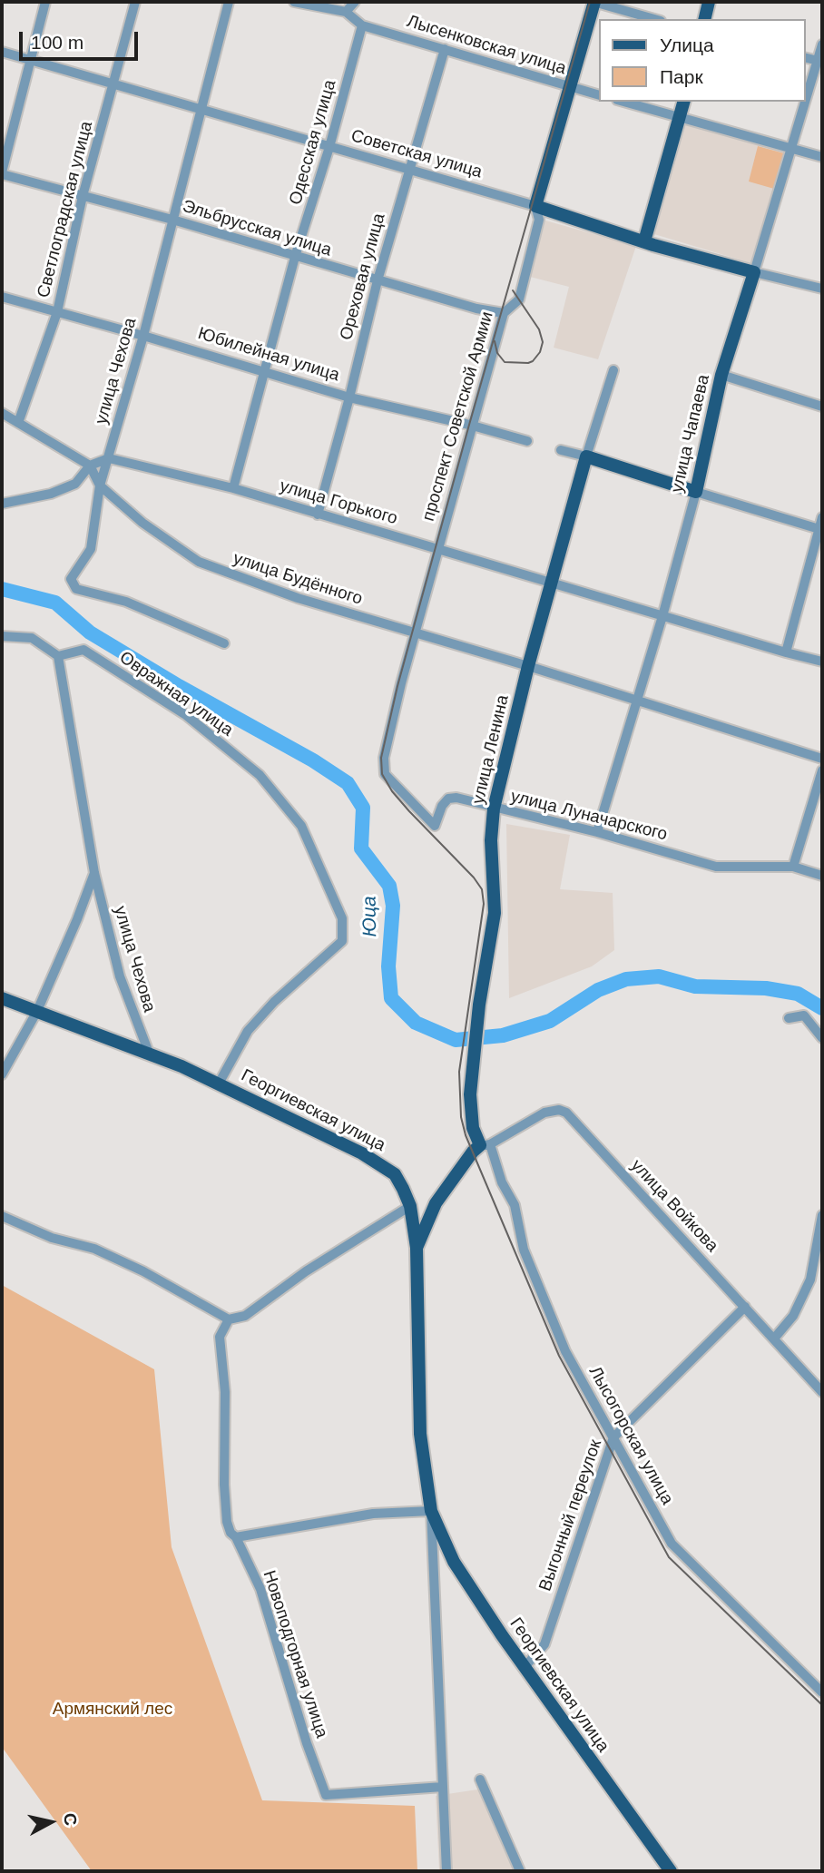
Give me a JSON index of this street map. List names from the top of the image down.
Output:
{
  "streets": {
    "main road": [
      "Советская улица",
      "проспект Советской Армии",
      "улица Чапаева",
      "улица Ленина",
      "Георгиевская улица"
    ],
    "street": [
      "Лысенковская улица",
      "Одесская улица",
      "Светлоградская улица",
      "Эльбрусская улица",
      "Ореховая улица",
      "Юбилейная улица",
      "улица Чехова",
      "улица Горького",
      "улица Будённого",
      "Овражная улица",
      "улица Луначарского",
      "улица Войкова",
      "Лысогорская улица",
      "Выгонный переулок",
      "Новоподгорная улица"
    ]
  },
  "crossings": [
    ["Лысенковская улица", "Одесская улица"],
    ["Лысенковская улица", "Ореховая улица"],
    ["Лысенковская улица", "проспект Советской Армии"],
    ["Одесская улица", "Советская улица"],
    ["Одесская улица", "Эльбрусская улица"],
    ["Одесская улица", "Юбилейная улица"],
    ["Одесская улица", "улица Горького"],
    ["Советская улица", "Светлоградская улица"],
    ["Советская улица", "Ореховая улица"],
    ["Советская улица", "улица Чехова"],
    ["Советская улица", "проспект Советской Армии"],
    ["Советская улица", "улица Чапаева"],
    ["Светлоградская улица", "Эльбрусская улица"],
    ["Светлоградская улица", "Юбилейная улица"],
    ["Эльбрусская улица", "Ореховая улица"],
    ["Эльбрусская улица", "улица Чехова"],
    ["Эльбрусская улица", "проспект Советской Армии"],
    ["Ореховая улица", "Юбилейная улица"],
    ["Ореховая улица", "улица Горького"],
    ["Юбилейная улица", "улица Чехова"],
    ["Юбилейная улица", "проспект Советской Армии"],
    ["улица Чехова", "улица Горького"],
    ["улица Чехова", "улица Будённого"],
    ["улица Чехова", "Овражная улица"],
    ["улица Чехова", "Георгиевская улица"],
    ["проспект Советской Армии", "улица Горького"],
    ["проспект Советской Армии", "улица Будённого"],
    ["проспект Советской Армии", "улица Луначарского"],
    ["улица Чапаева", "улица Горького"],
    ["улица Чапаева", "улица Будённого"],
    ["улица Чапаева", "улица Луначарского"],
    ["улица Горького", "улица Ленина"],
    ["улица Будённого", "улица Ленина"],
    ["Овражная улица", "Георгиевская улица"],
    ["улица Ленина", "улица Луначарского"],
    ["улица Ленина", "улица Войкова"],
    ["улица Ленина", "Лысогорская улица"],
    ["Георгиевская улица", "Выгонный переулок"],
    ["Георгиевская улица", "Новоподгорная улица"],
    ["улица Войкова", "Лысогорская улица"],
    ["улица Войкова", "Выгонный переулок"],
    ["Лысогорская улица", "Выгонный переулок"]
  ],
  "water": ["Юца"],
  "parks": ["Армянский лес"],
  "legend": ["Улица", "Парк"],
  "scale_bar": "100 m",
  "north": "right"
}
